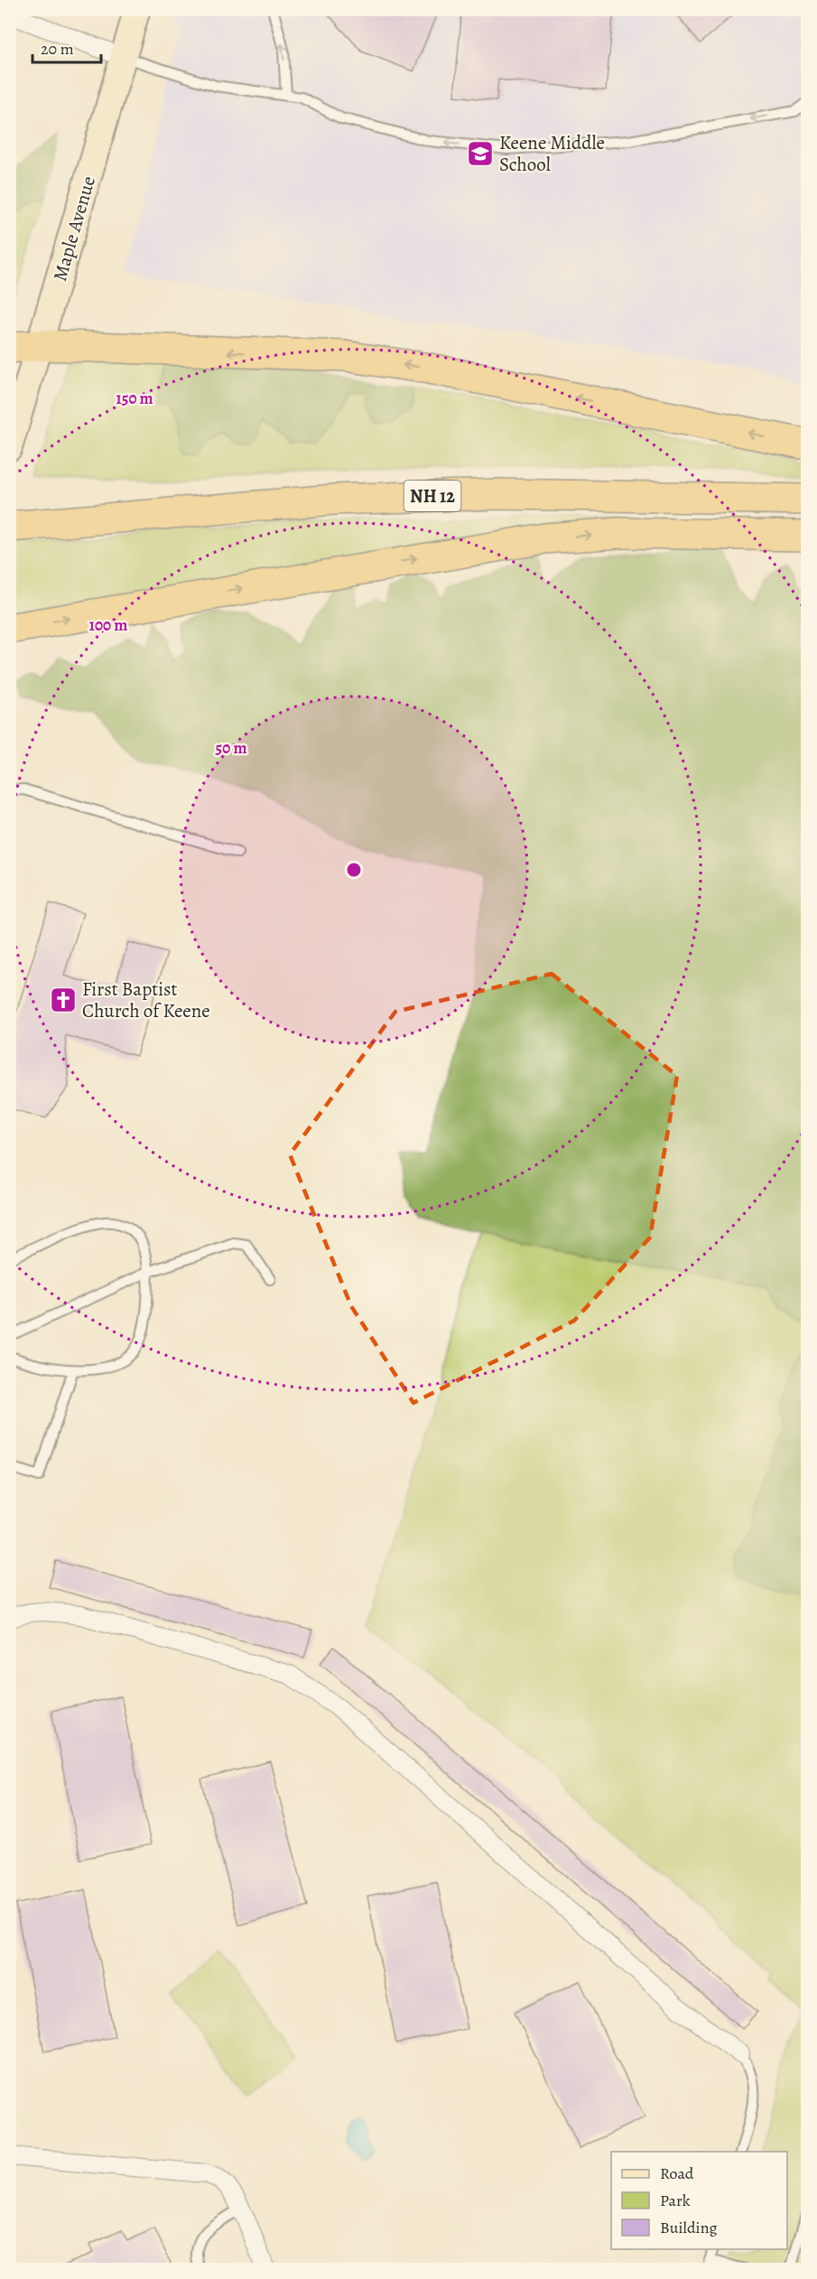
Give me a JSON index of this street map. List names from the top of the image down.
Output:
{
  "streets": {
    "highway": ["NH 12"],
    "main road": ["Maple Avenue"]
  },
  "places": {
    "school or university": ["Keene Middle School"],
    "church": ["First Baptist Church of Keene"]
  },
  "legend": ["Road", "Park", "Building"],
  "scale_bar": "20 m",
  "rings": ["150 m", "100 m", "50 m"]
}
